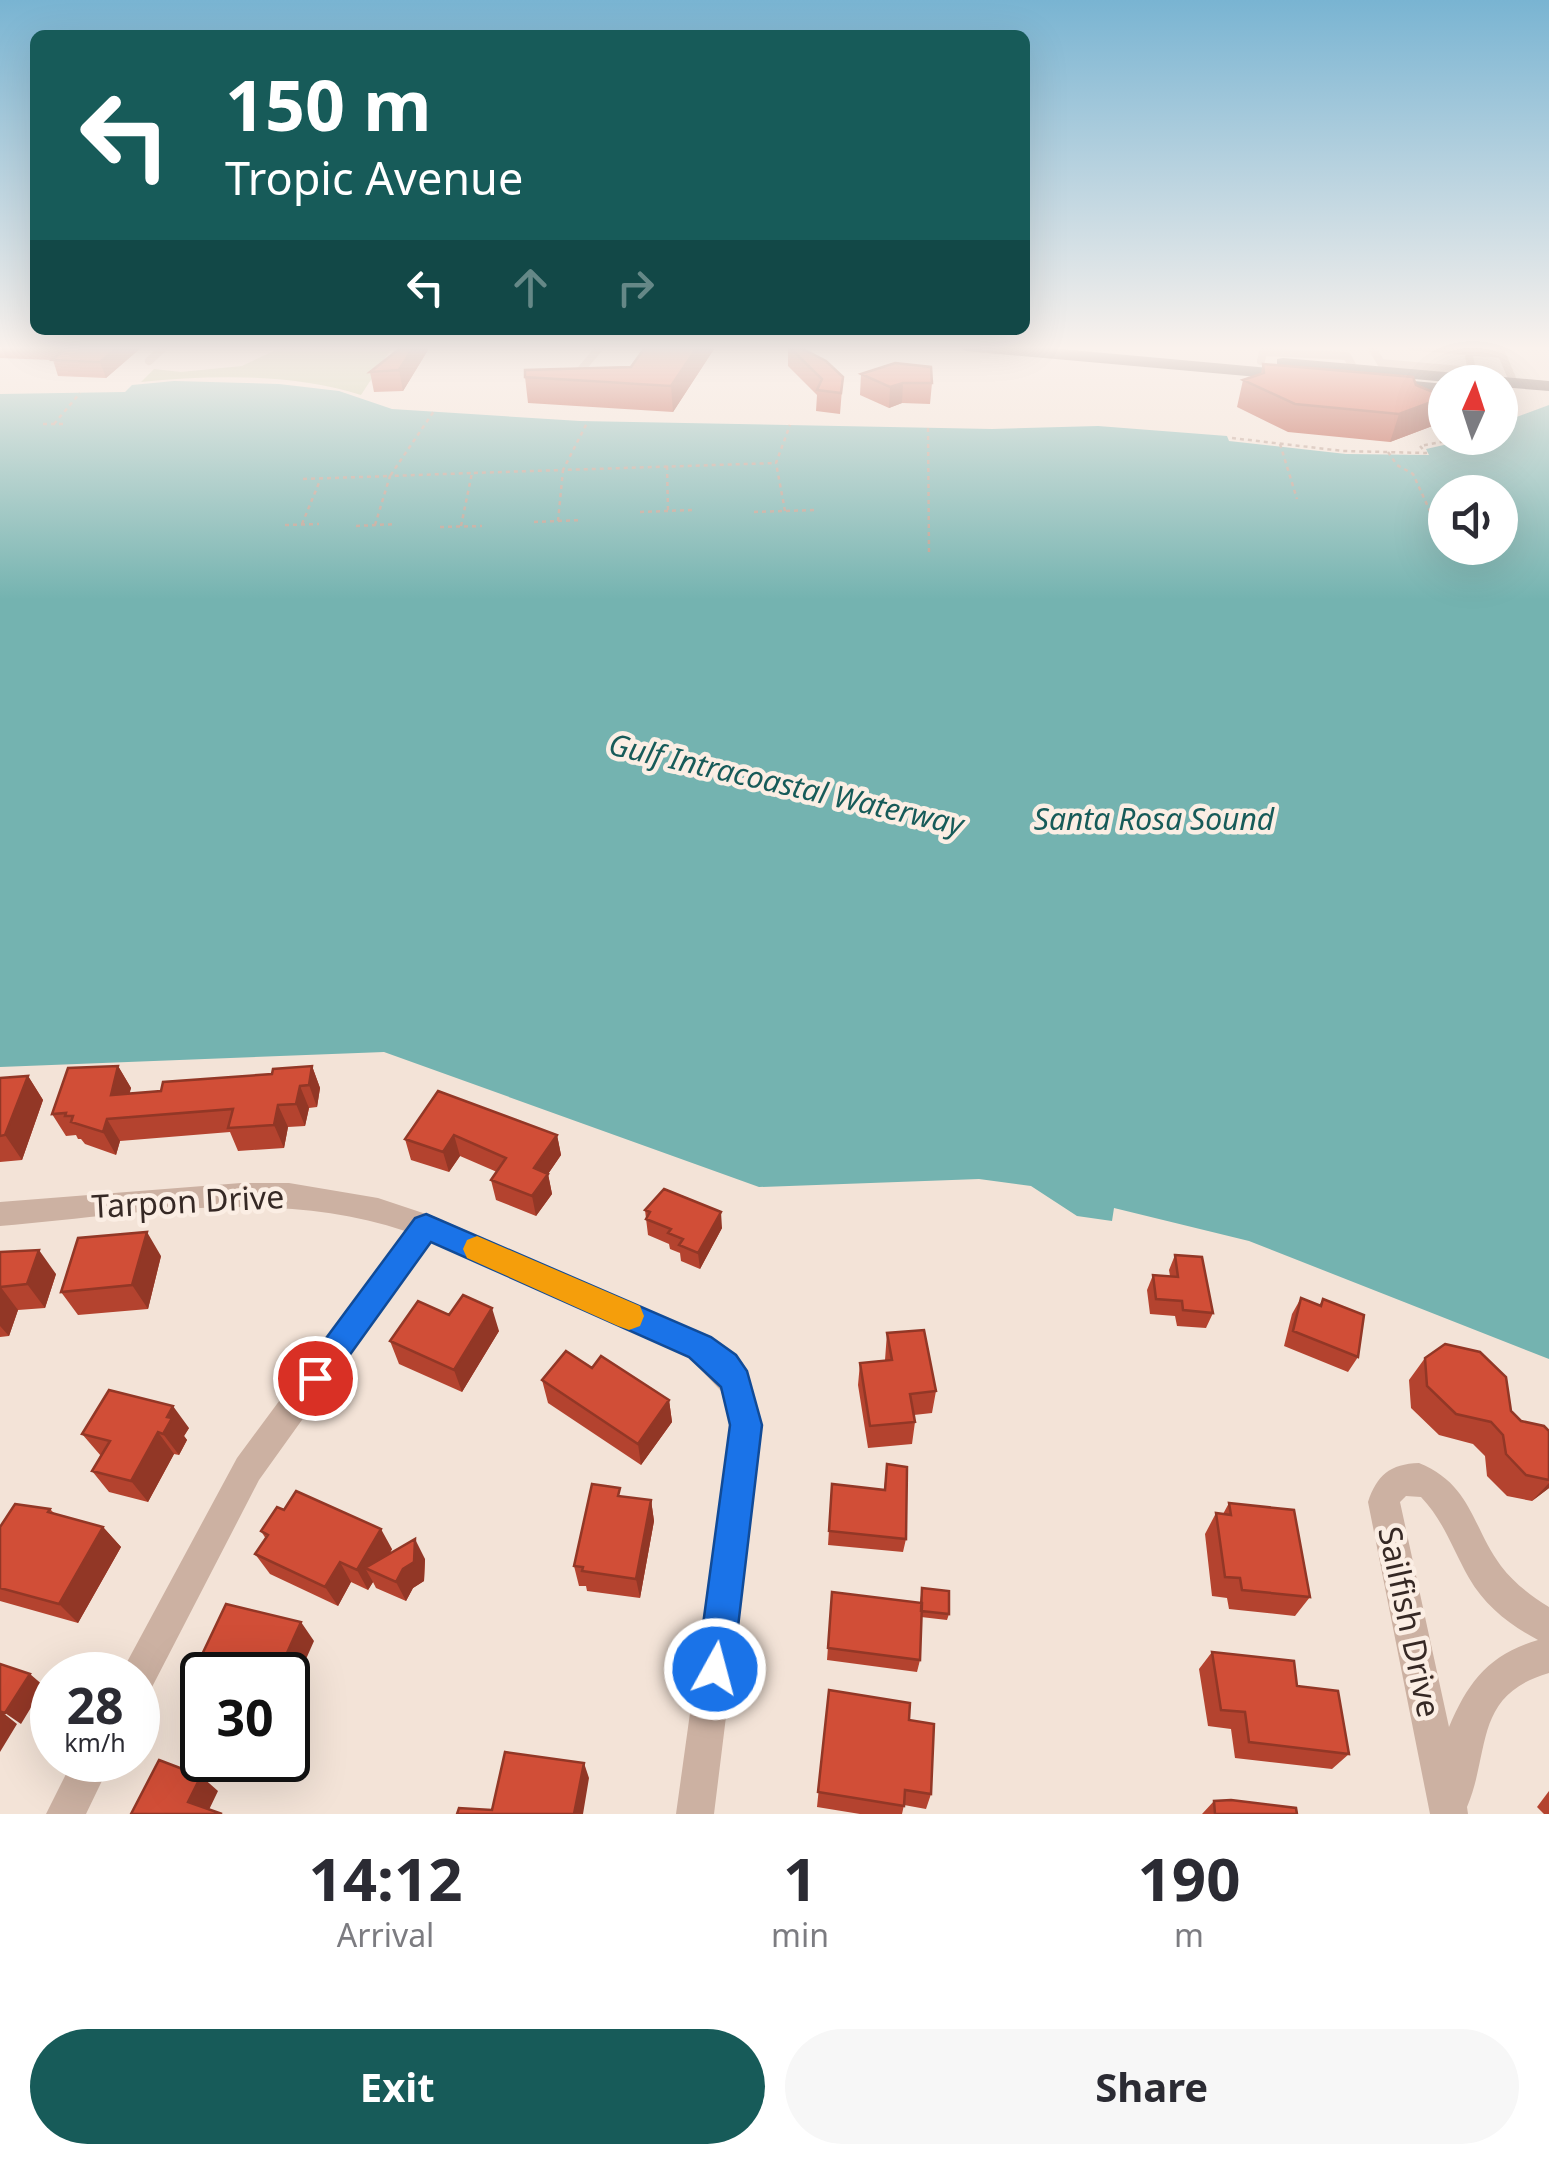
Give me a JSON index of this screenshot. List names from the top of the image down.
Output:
{
  "streets": {
    "street": ["Tarpon Drive", "Sailfish Drive"]
  },
  "water": ["Gulf Intracoastal Waterway", "Santa Rosa Sound"],
  "north": "top",
  "page": {
    "turn": ["150 m", "Tropic Avenue"],
    "speed": "28 km/h",
    "limit": "30",
    "eta": [
      "14:12",
      "Arrival",
      "1",
      "min",
      "190",
      "m"
    ],
    "buttons": ["Exit", "Share"]
  }
}
